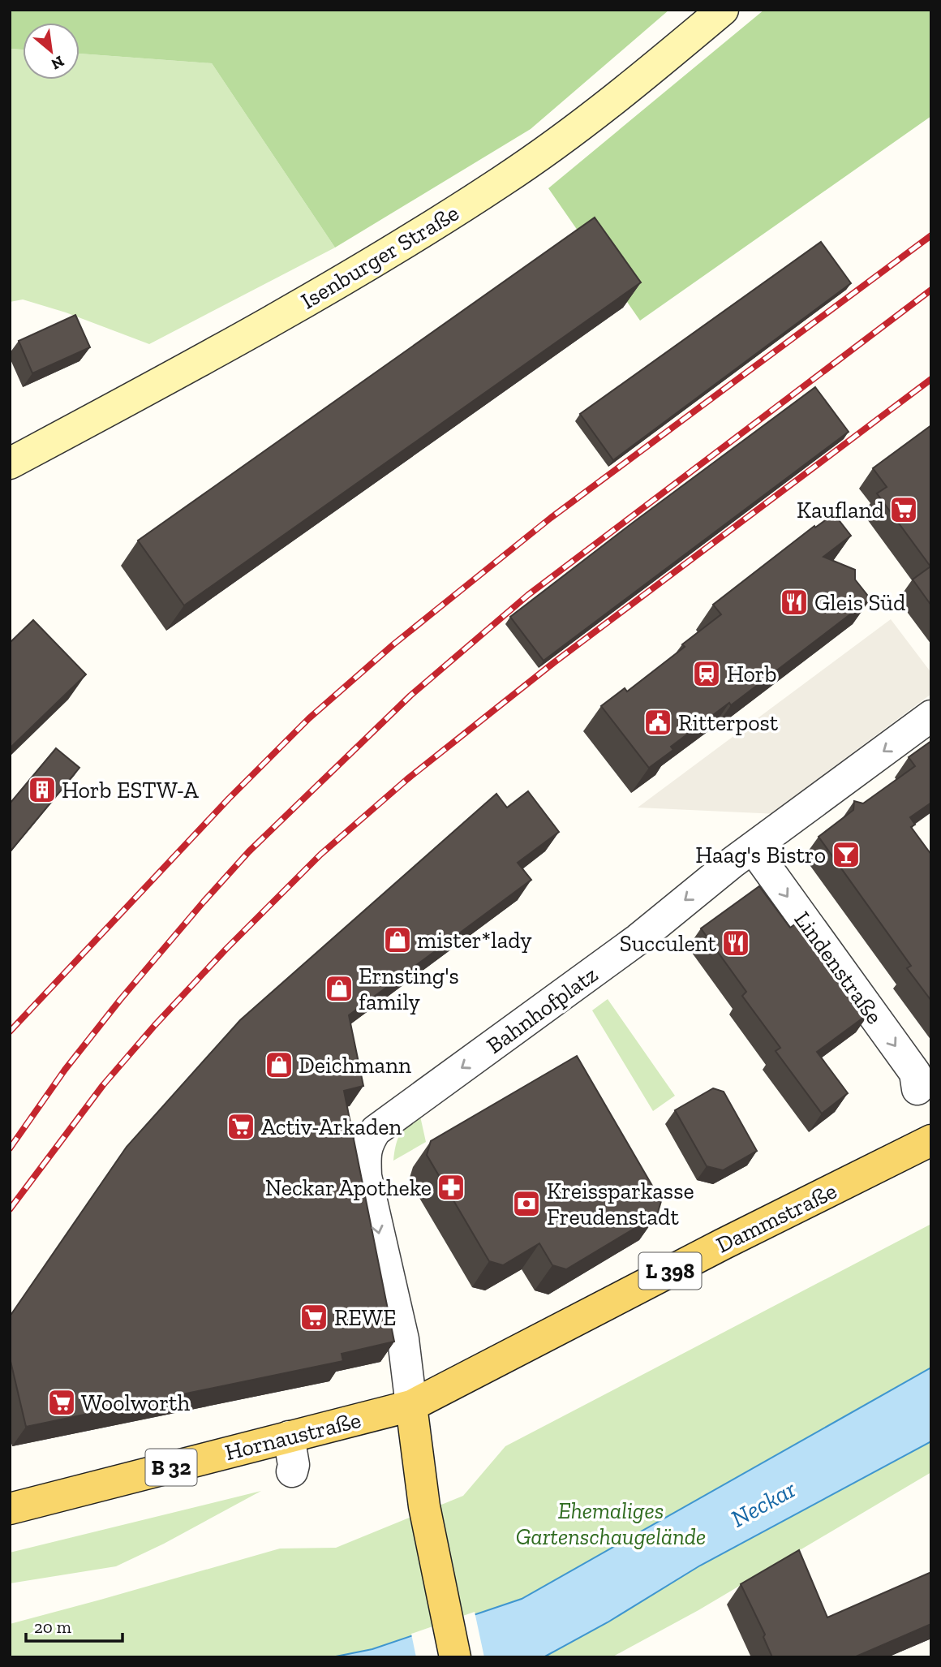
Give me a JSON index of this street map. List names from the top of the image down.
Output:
{
  "streets": {
    "main road": [
      "Dammstraße",
      "L 398",
      "Hornaustraße",
      "B 32"
    ],
    "street": ["Isenburger Straße", "Lindenstraße", "Bahnhofplatz"]
  },
  "crossings": [
    ["Lindenstraße", "Bahnhofplatz"],
    ["Bahnhofplatz", "Dammstraße"],
    ["Bahnhofplatz", "Hornaustraße"],
    ["Dammstraße", "Hornaustraße"]
  ],
  "one_way": ["Lindenstraße", "Bahnhofplatz"],
  "water": ["Neckar"],
  "parks": ["Ehemaliges Gartenschaugelände"],
  "places": {
    "supermarket": [
      "Kaufland",
      "Activ-Arkaden",
      "REWE",
      "Woolworth"
    ],
    "restaurant": ["Gleis Süd", "Succulent"],
    "station": ["Horb"],
    "public building": ["Ritterpost"],
    "building": ["Horb ESTW-A"],
    "bar": ["Haag's Bistro"],
    "shop": ["mister*lady", "Ernsting's family", "Deichmann"],
    "pharmacy": ["Neckar Apotheke"],
    "bank": ["Kreissparkasse Freudenstadt"]
  },
  "scale_bar": "20 m",
  "north": "bottom right"
}
